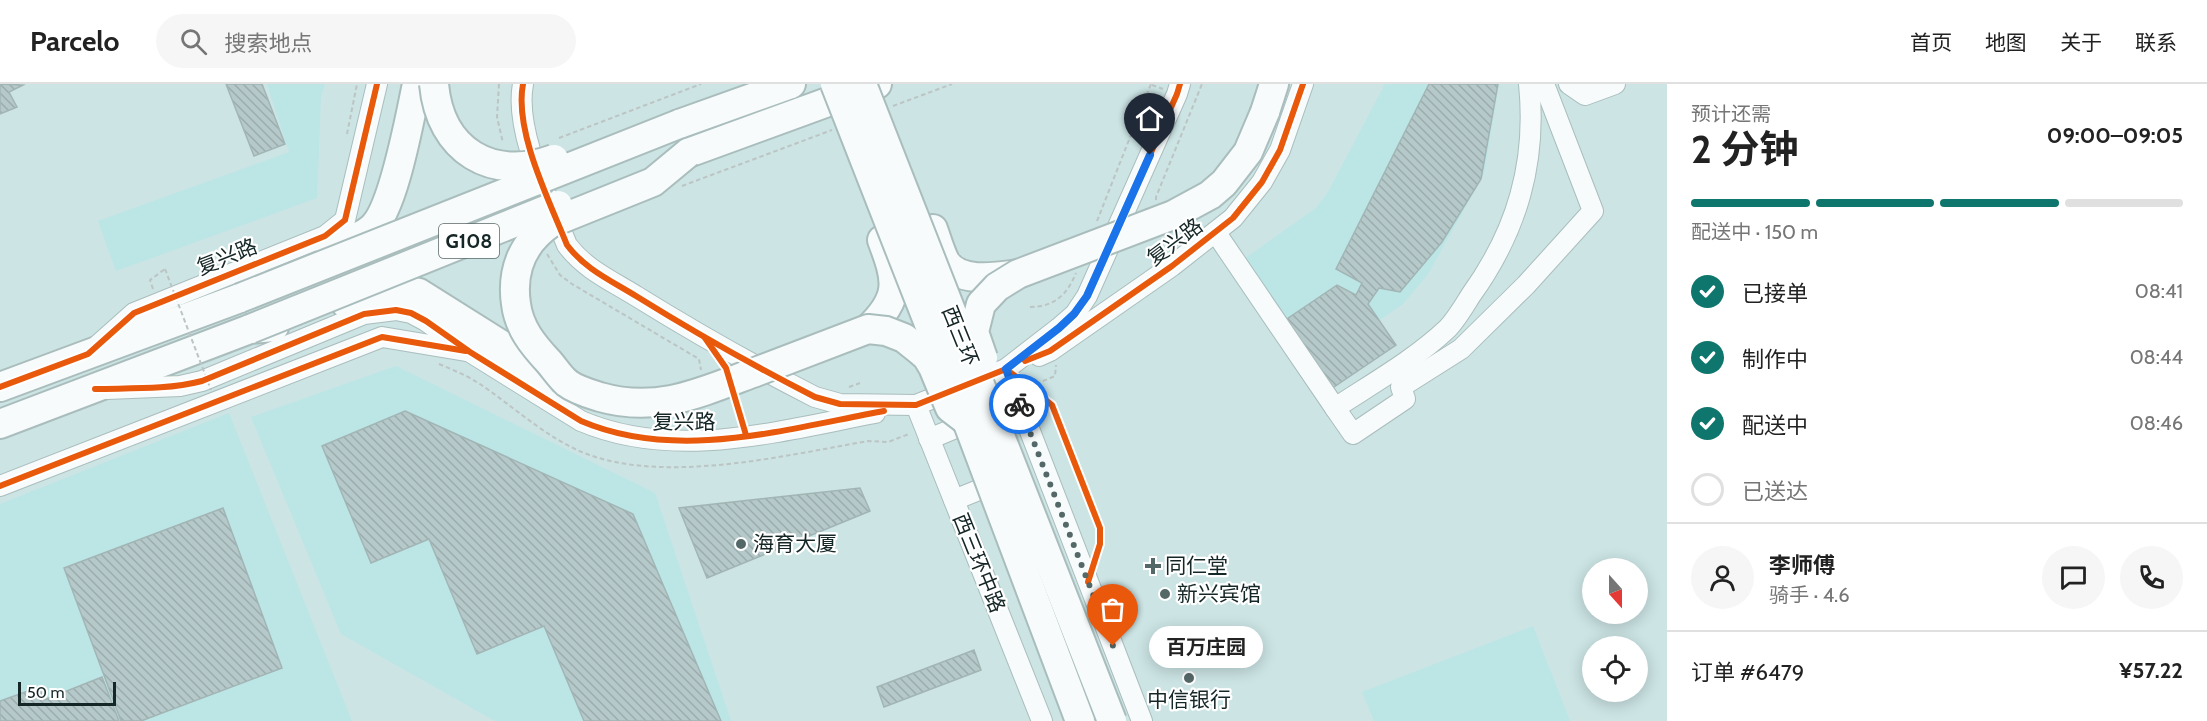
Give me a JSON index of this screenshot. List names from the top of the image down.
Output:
{
  "streets": {
    "highway": ["G108", "复兴路", "西三环"],
    "street": ["西三环中路"]
  },
  "crossings": [
    ["复兴路", "西三环中路"]
  ],
  "places": {
    "other": [
      "海育大厦",
      "新兴宾馆",
      "百万庄园",
      "中信银行"
    ],
    "health": ["同仁堂"]
  },
  "scale_bar": "50 m",
  "north": "bottom",
  "page": {
    "header": "Parcelo",
    "search": "搜索地点",
    "nav": [
      "首页",
      "地图",
      "关于",
      "联系"
    ],
    "heading": ["2 分钟", "预计还需", "09:00–09:05"],
    "panel": [
      "李师傅",
      "骑手 · 4.6",
      "订单 #6479",
      "¥57.22"
    ],
    "bar": "配送中 · 150 m",
    "list": [
      ["已接单", "08:41"],
      ["制作中", "08:44"],
      ["配送中", "08:46"],
      "已送达"
    ],
    "bubble": "百万庄园",
    "scale": "50 m"
  }
}
